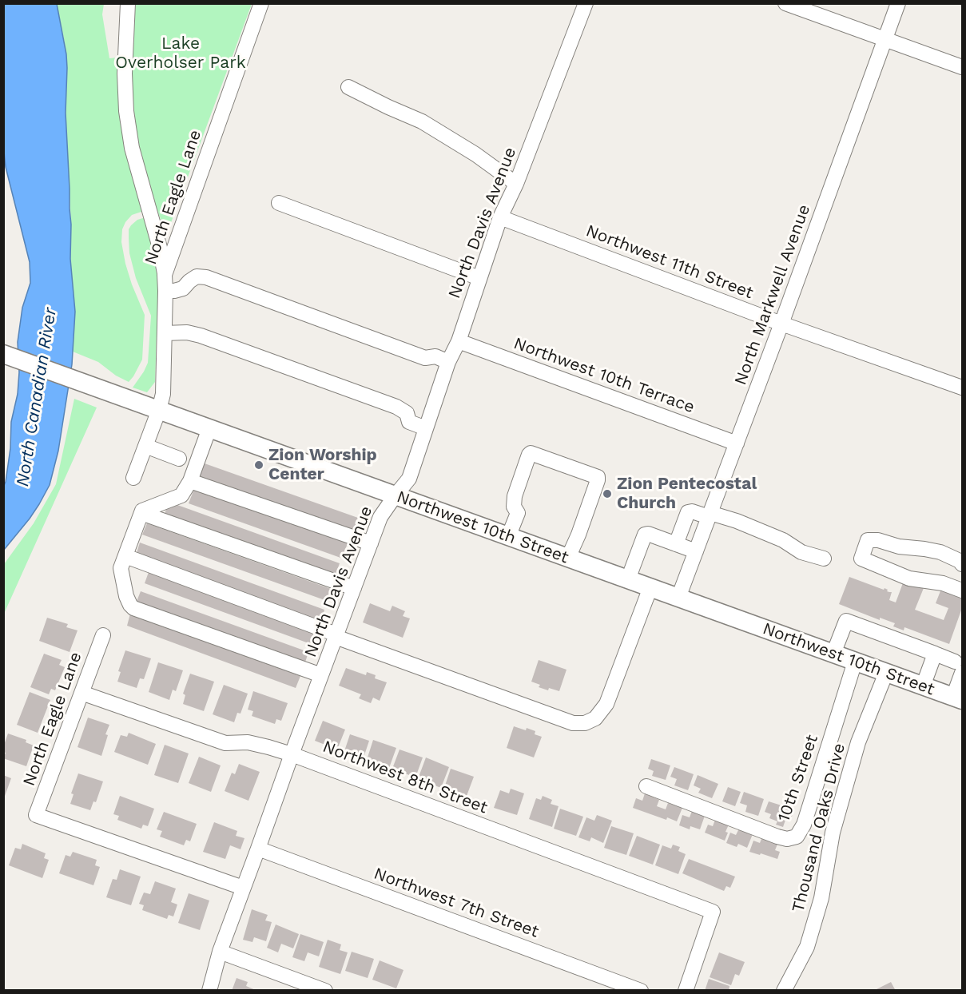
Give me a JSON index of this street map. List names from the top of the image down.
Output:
{
  "streets": {
    "main road": ["Northwest 10th Street"],
    "street": [
      "North Eagle Lane",
      "North Davis Avenue",
      "Northwest 11th Street",
      "North Markwell Avenue",
      "Northwest 10th Terrace",
      "Northwest 8th Street",
      "10th Street",
      "Thousand Oaks Drive",
      "Northwest 7th Street"
    ]
  },
  "crossings": [
    ["North Eagle Lane", "North Davis Avenue"],
    ["North Eagle Lane", "Northwest 10th Street"],
    ["North Eagle Lane", "Northwest 8th Street"],
    ["North Davis Avenue", "Northwest 11th Street"],
    ["North Davis Avenue", "Northwest 10th Terrace"],
    ["North Davis Avenue", "Northwest 10th Street"],
    ["North Davis Avenue", "Northwest 8th Street"],
    ["North Davis Avenue", "Northwest 7th Street"],
    ["Northwest 11th Street", "North Markwell Avenue"],
    ["North Markwell Avenue", "Northwest 10th Terrace"],
    ["North Markwell Avenue", "Northwest 10th Street"],
    ["Northwest 10th Street", "10th Street"],
    ["Northwest 10th Street", "Thousand Oaks Drive"]
  ],
  "water": ["North Canadian River"],
  "parks": ["Lake Overholser Park"],
  "places": ["Zion Worship Center", "Zion Pentecostal Church"]
}
